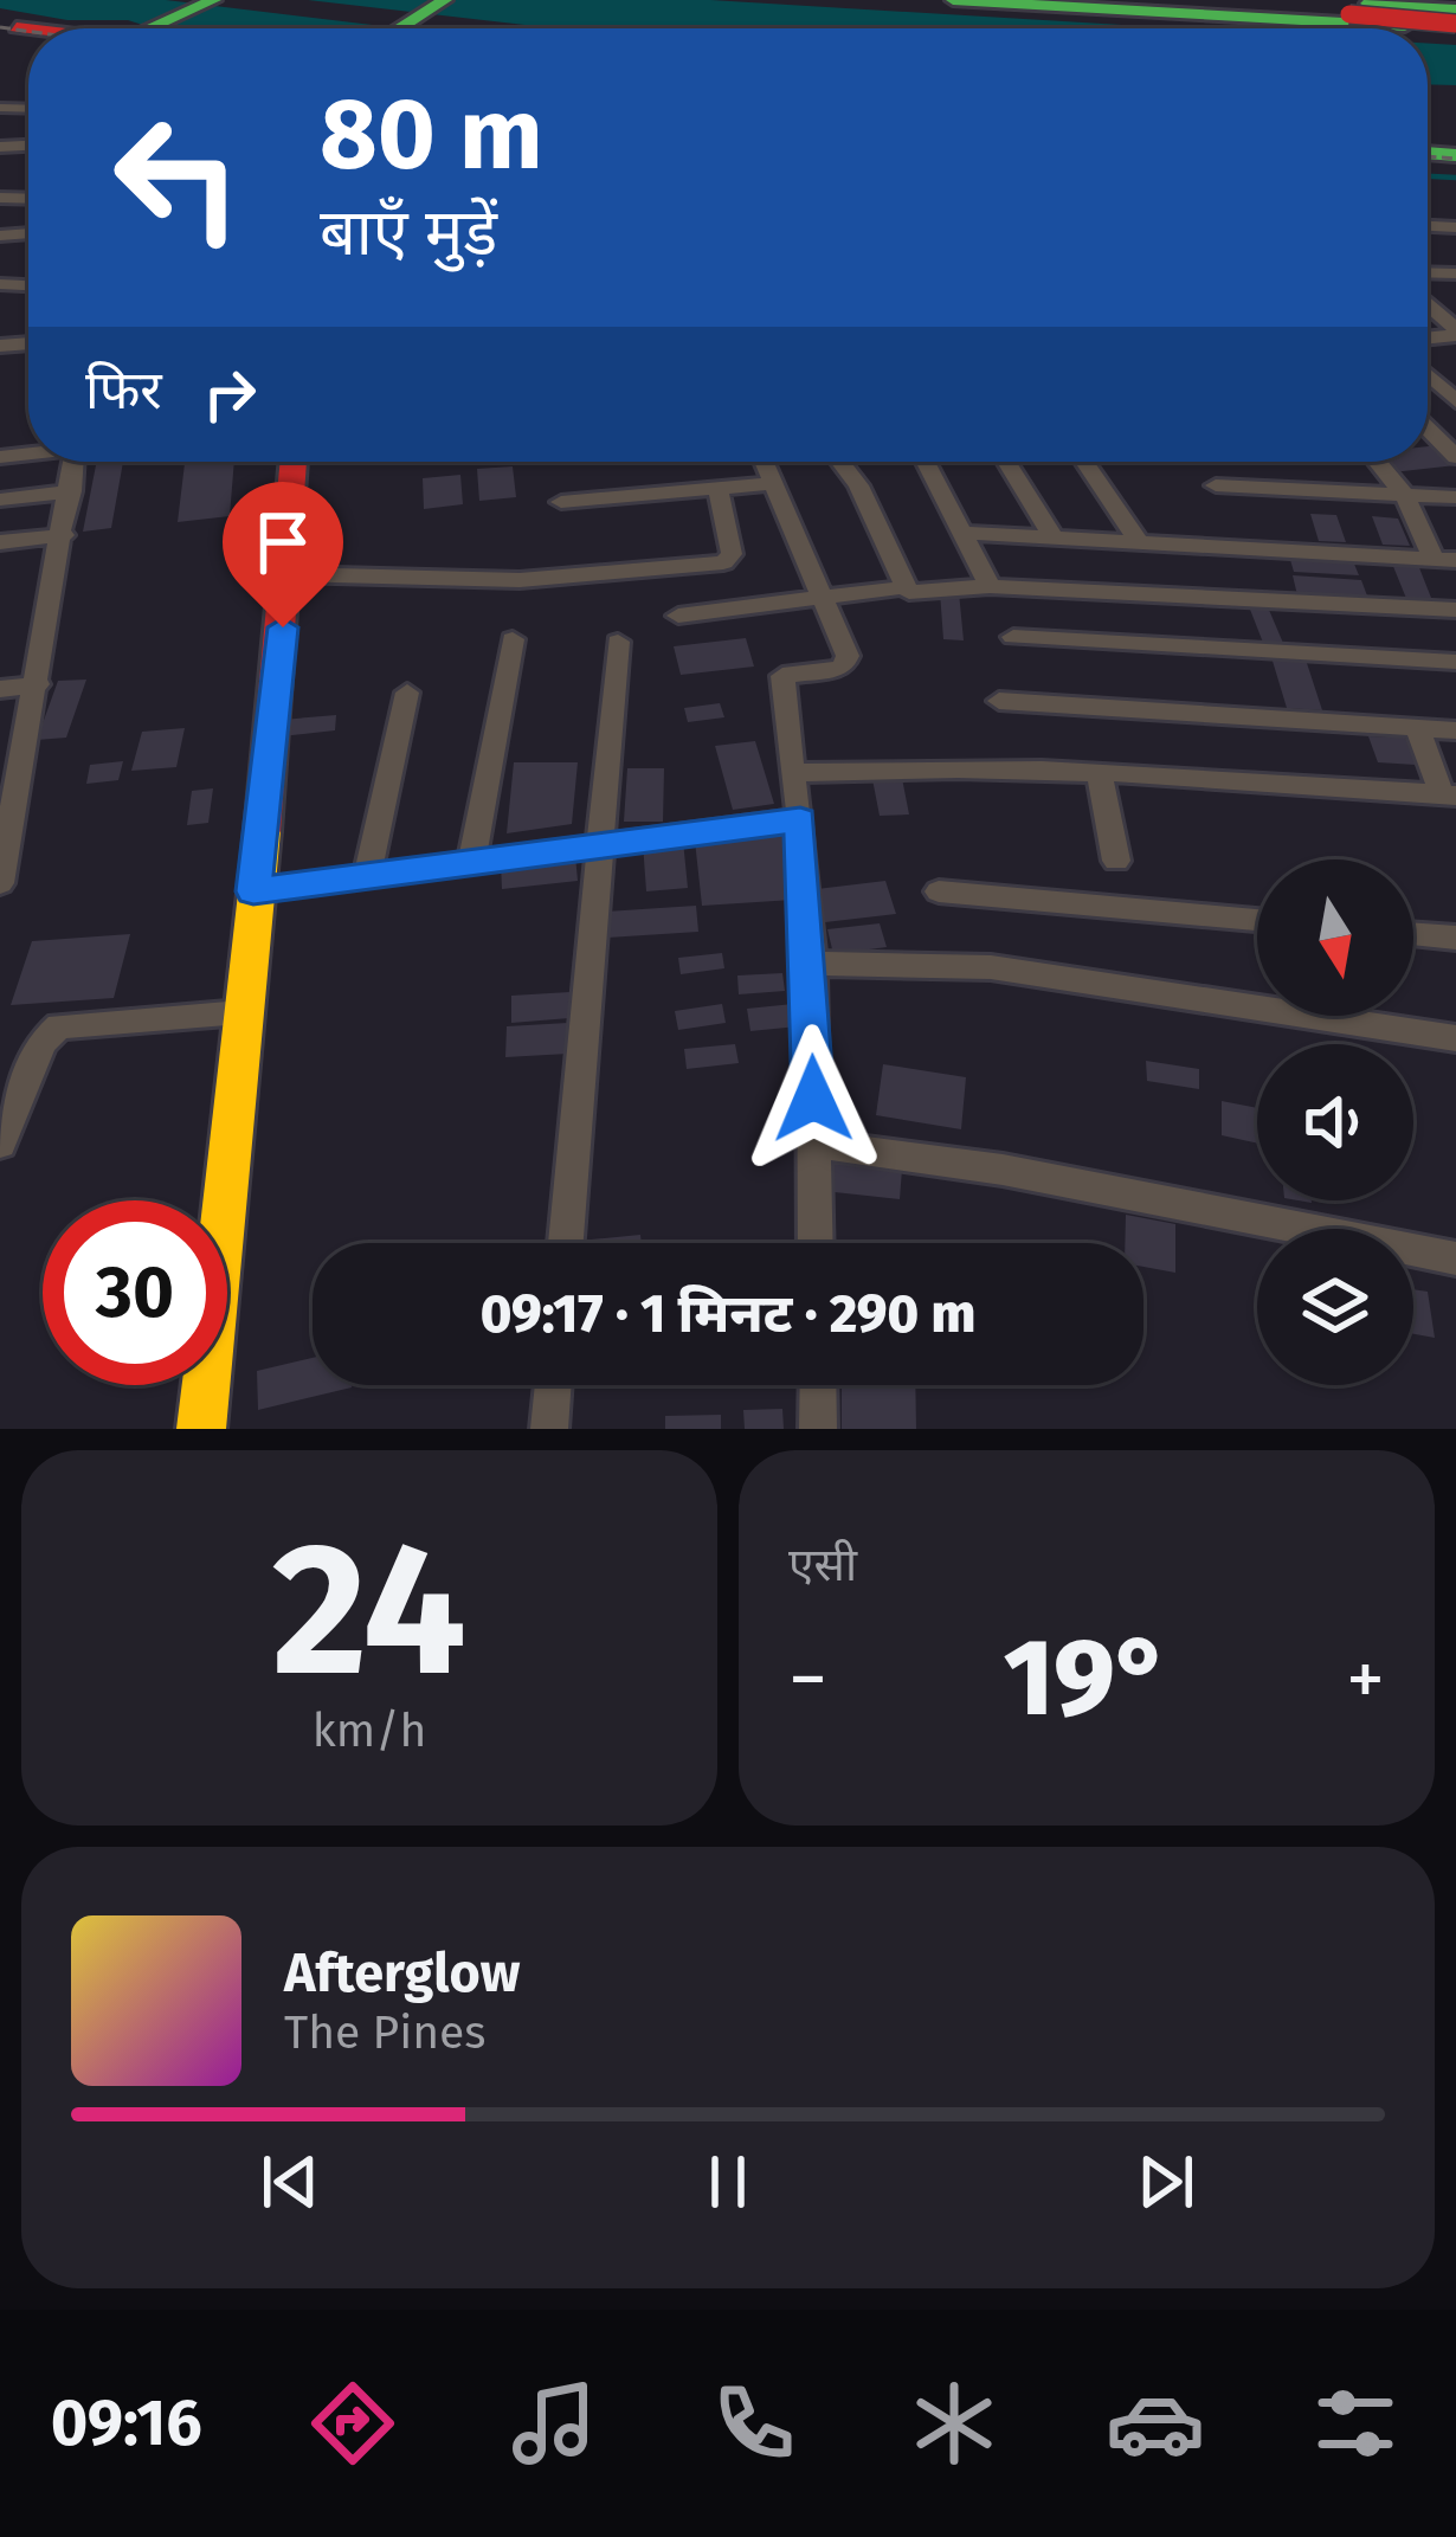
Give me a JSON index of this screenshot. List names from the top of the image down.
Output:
{
  "north": "bottom",
  "page": {
    "turn": ["80 m", "बाएँ मुड़ें"],
    "then": "फिर",
    "limit": "30",
    "trip": "09:17 · 1 मिनट · 290 m",
    "tile": [
      ["24", "km/h"],
      "एसी"
    ],
    "heat": ["−", "19°", "+"],
    "song": ["Afterglow", "The Pines"],
    "tabs": "09:16"
  }
}
